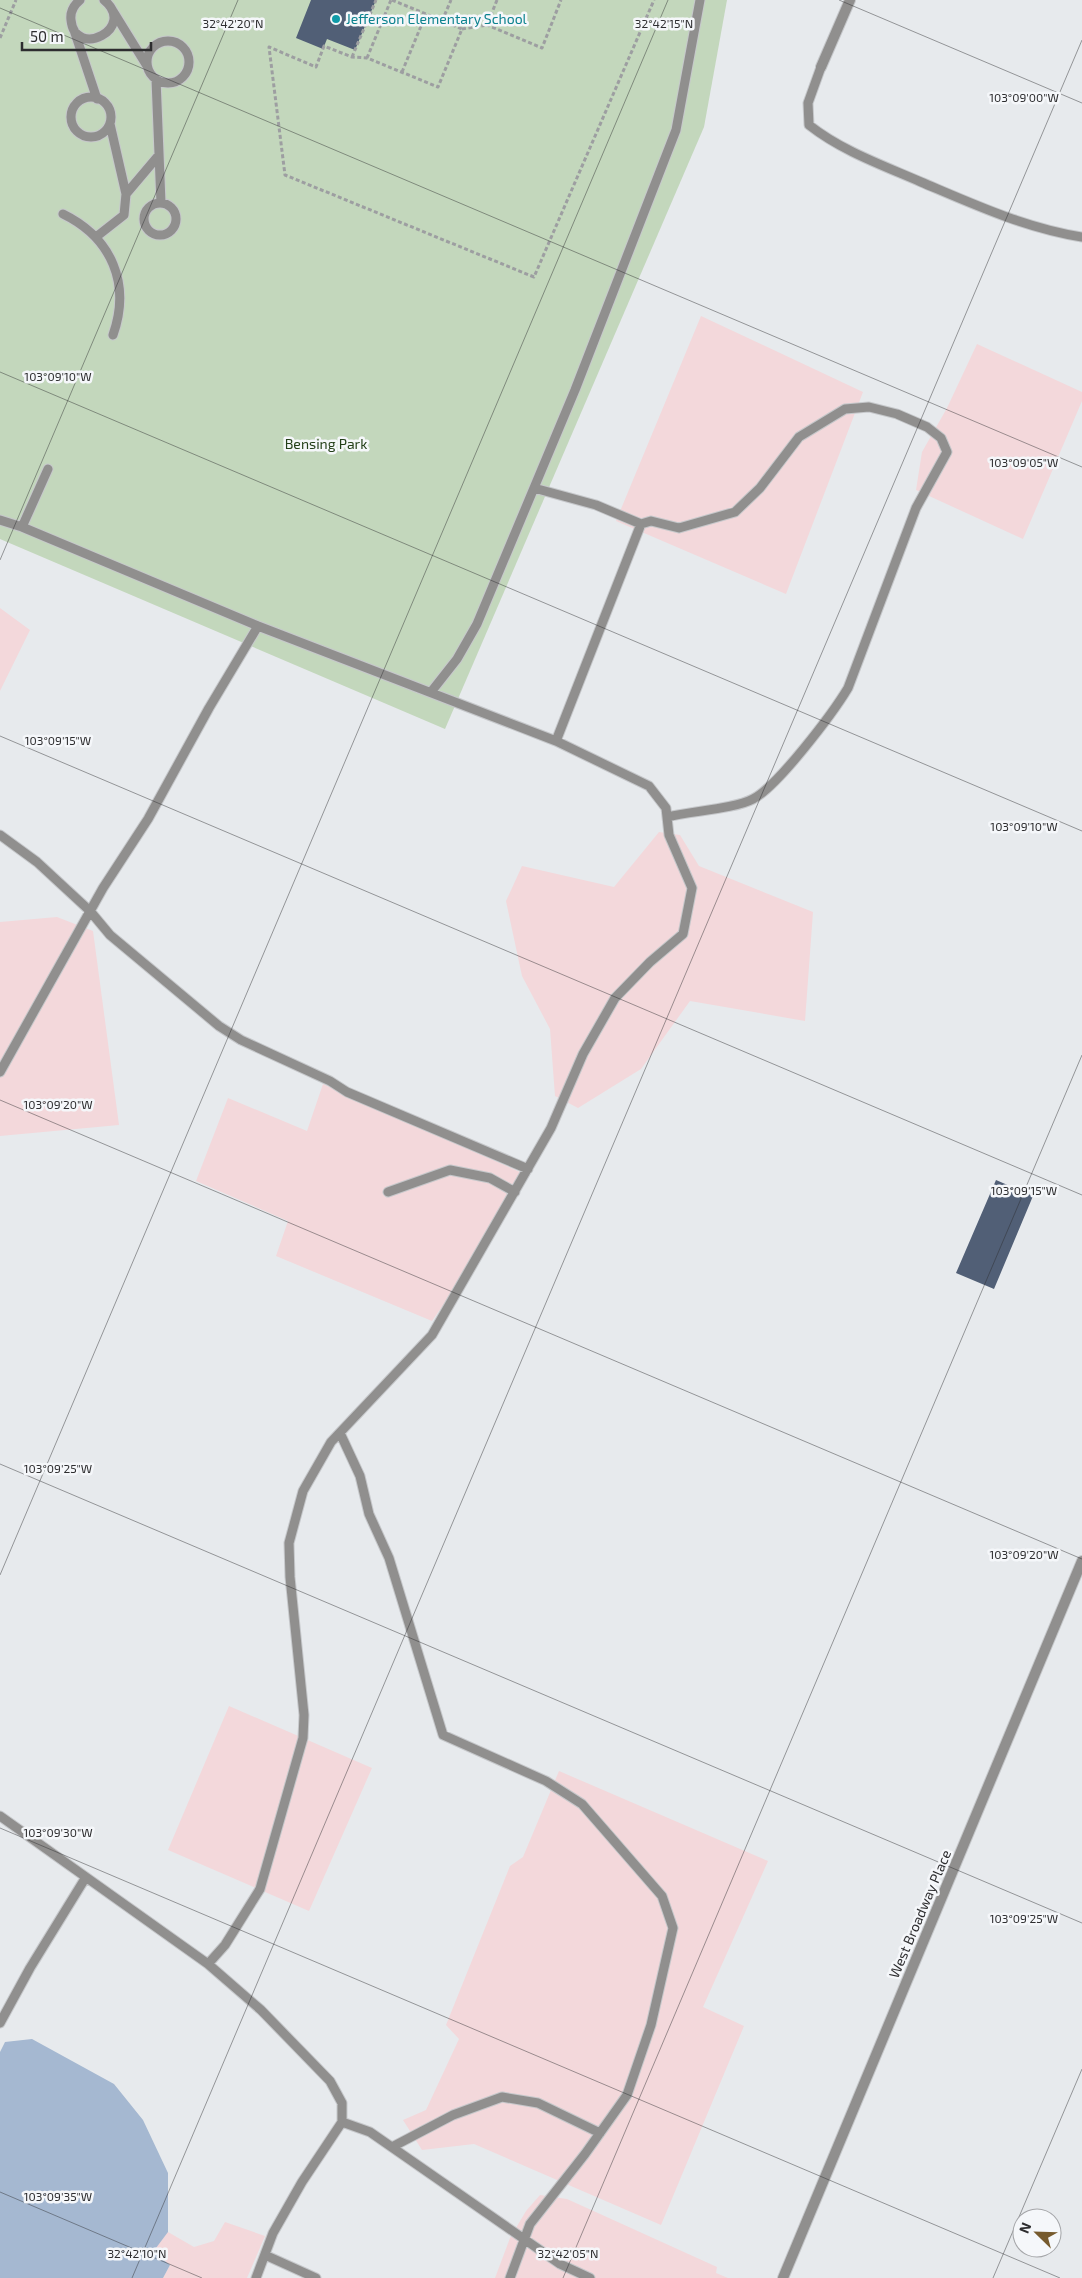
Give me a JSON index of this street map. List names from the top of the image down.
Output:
{
  "streets": {
    "street": ["West Broadway Place"]
  },
  "parks": ["Bensing Park"],
  "places": ["Jefferson Elementary School"],
  "scale_bar": "50 m",
  "north": "top left",
  "coordinates": [
    "32°42'20\"N",
    "32°42'15\"N",
    "103°09'00\"W",
    "103°09'10\"W",
    "103°09'05\"W",
    "103°09'15\"W",
    "103°09'20\"W",
    "103°09'25\"W",
    "103°09'30\"W",
    "103°09'35\"W",
    "32°42'10\"N",
    "32°42'05\"N"
  ]
}
